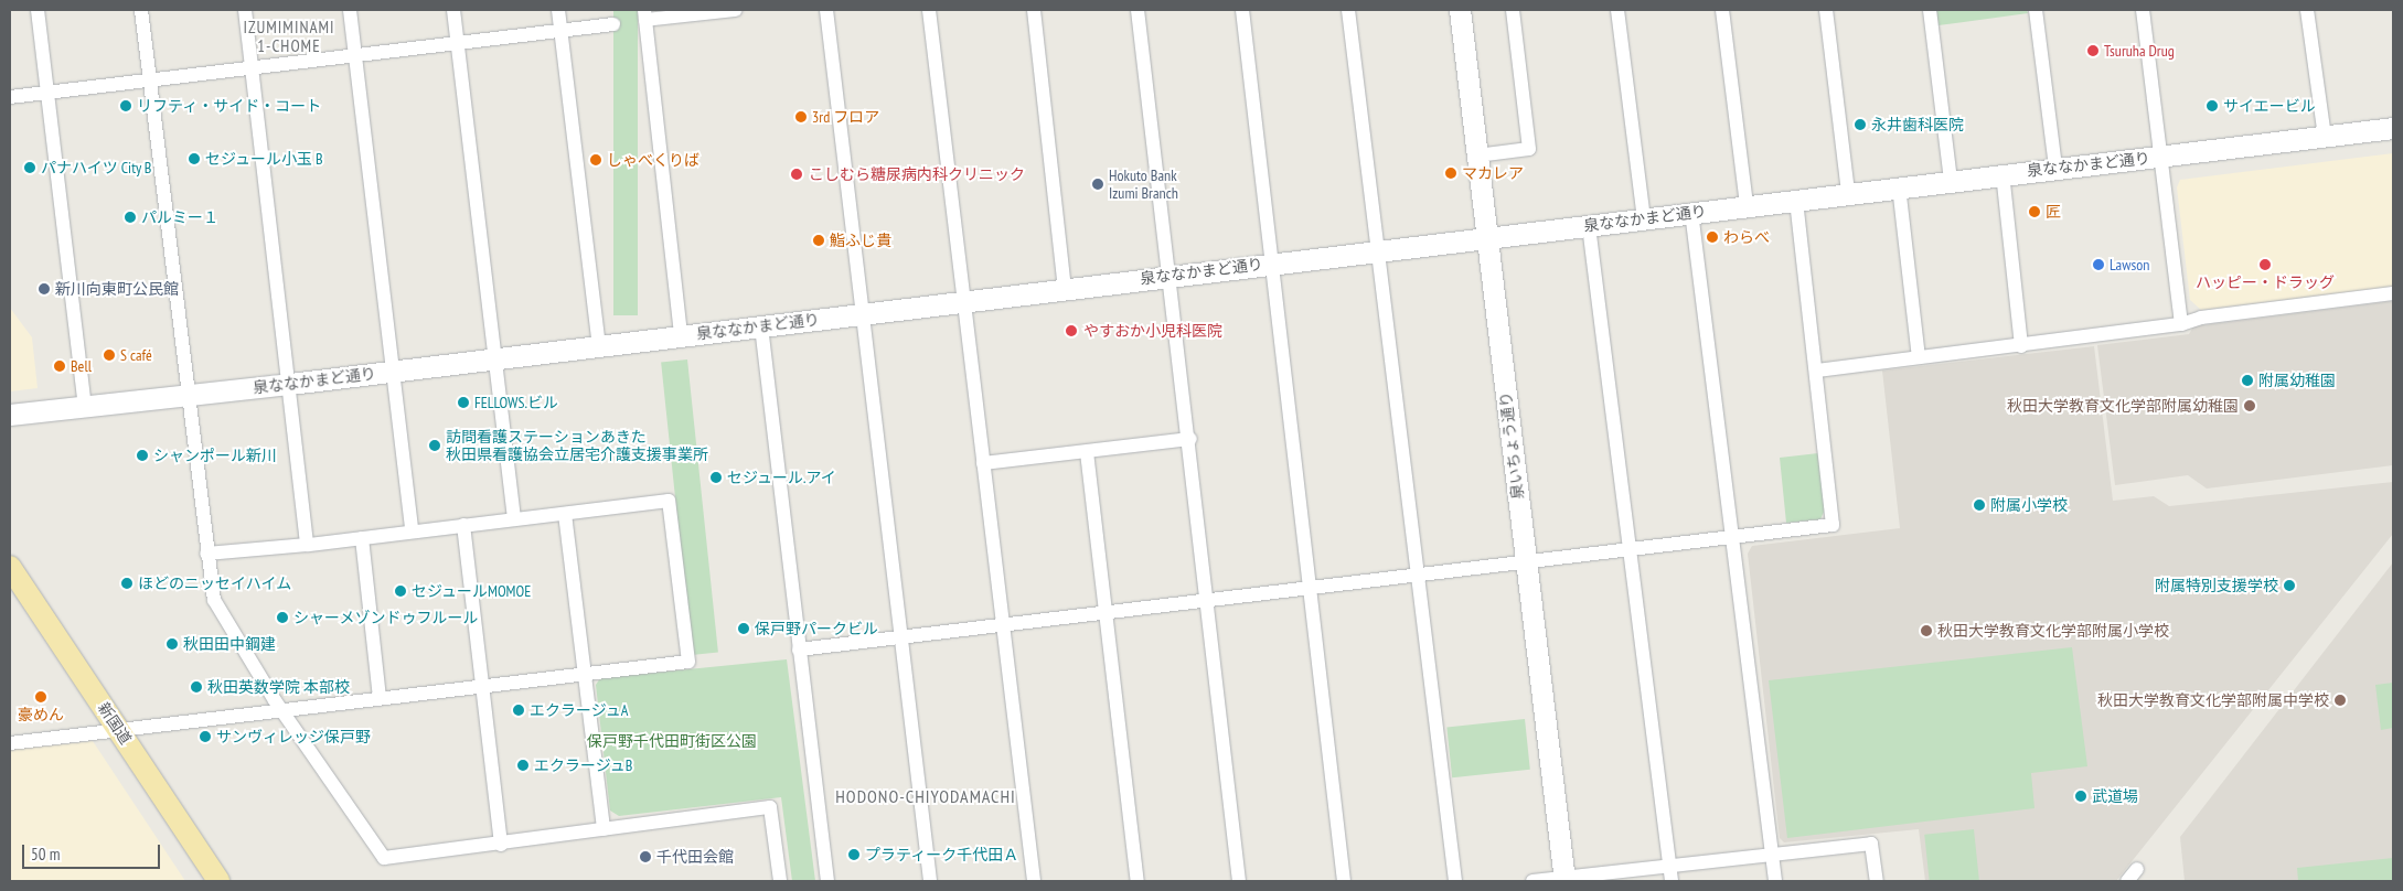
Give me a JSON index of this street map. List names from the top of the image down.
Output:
{
  "streets": {
    "main road": ["新国道"],
    "street": ["泉ななかまど通り", "泉いちょう通り"]
  },
  "crossings": [
    ["泉ななかまど通り", "泉いちょう通り"]
  ],
  "districts": ["IZUMIMINAMI 1-CHOME", "HODONO-CHIYODAMACHI"],
  "parks": ["保戸野千代田町街区公園"],
  "places": [
    "Tsuruha Drug",
    "リフティ・サイド・コート",
    "サイエービル",
    "3rd フロア",
    "永井歯科医院",
    "セジュール小玉 B",
    "しゃべくりば",
    "パナハイツ City B",
    "マカレア",
    "こしむら糖尿病内科クリニック",
    "Hokuto Bank Izumi Branch",
    "匠",
    "パルミー１",
    "わらべ",
    "鮨ふじ貴",
    "Lawson",
    "ハッピー・ドラッグ",
    "新川向東町公民館",
    "やすおか小児科医院",
    "S café",
    "Bell",
    "附属幼稚園",
    "FELLOWS.ビル",
    "秋田大学教育文化学部附属幼稚園",
    "訪問看護ステーションあきた 秋田県看護協会立居宅介護支援事業所",
    "シャンポール新川",
    "セジュール.アイ",
    "附属小学校",
    "ほどのニッセイハイム",
    "附属特別支援学校",
    "セジュールMOMOE",
    "シャーメゾンドゥフルール",
    "保戸野パークビル",
    "秋田大学教育文化学部附属小学校",
    "秋田田中鋼建",
    "秋田英数学院 本部校",
    "豪めん",
    "秋田大学教育文化学部附属中学校",
    "エクラージュA",
    "サンヴィレッジ保戸野",
    "エクラージュB",
    "武道場",
    "プラティーク千代田Ａ",
    "千代田会館"
  ],
  "scale_bar": "50 m"
}
